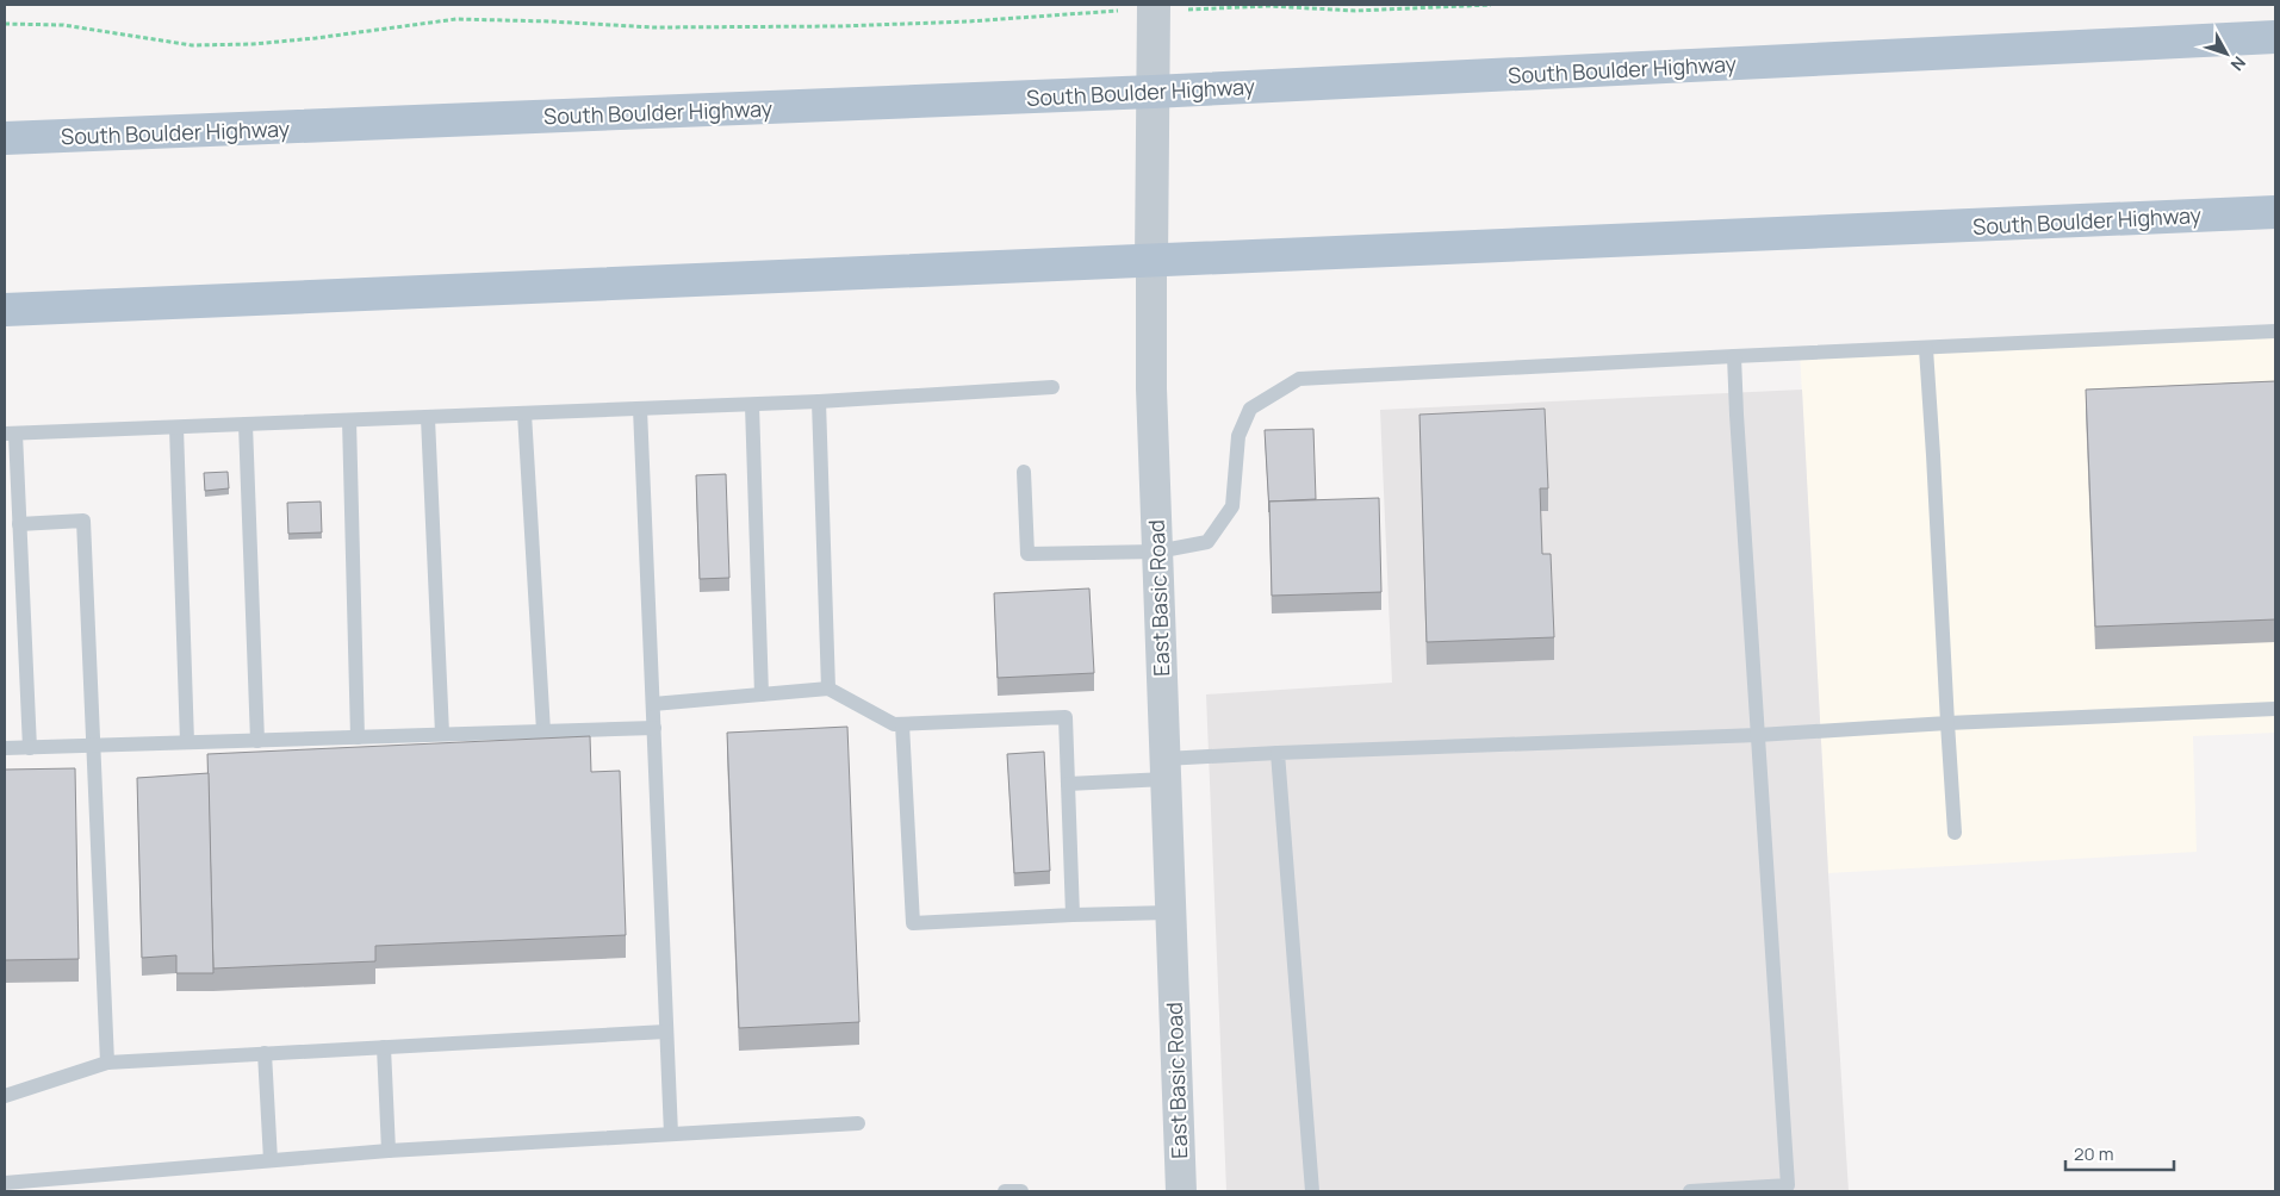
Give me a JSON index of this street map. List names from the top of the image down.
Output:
{
  "streets": {
    "main road": ["South Boulder Highway"],
    "street": ["East Basic Road"]
  },
  "crossings": [
    ["South Boulder Highway", "East Basic Road"]
  ],
  "scale_bar": "20 m",
  "north": "bottom right"
}
